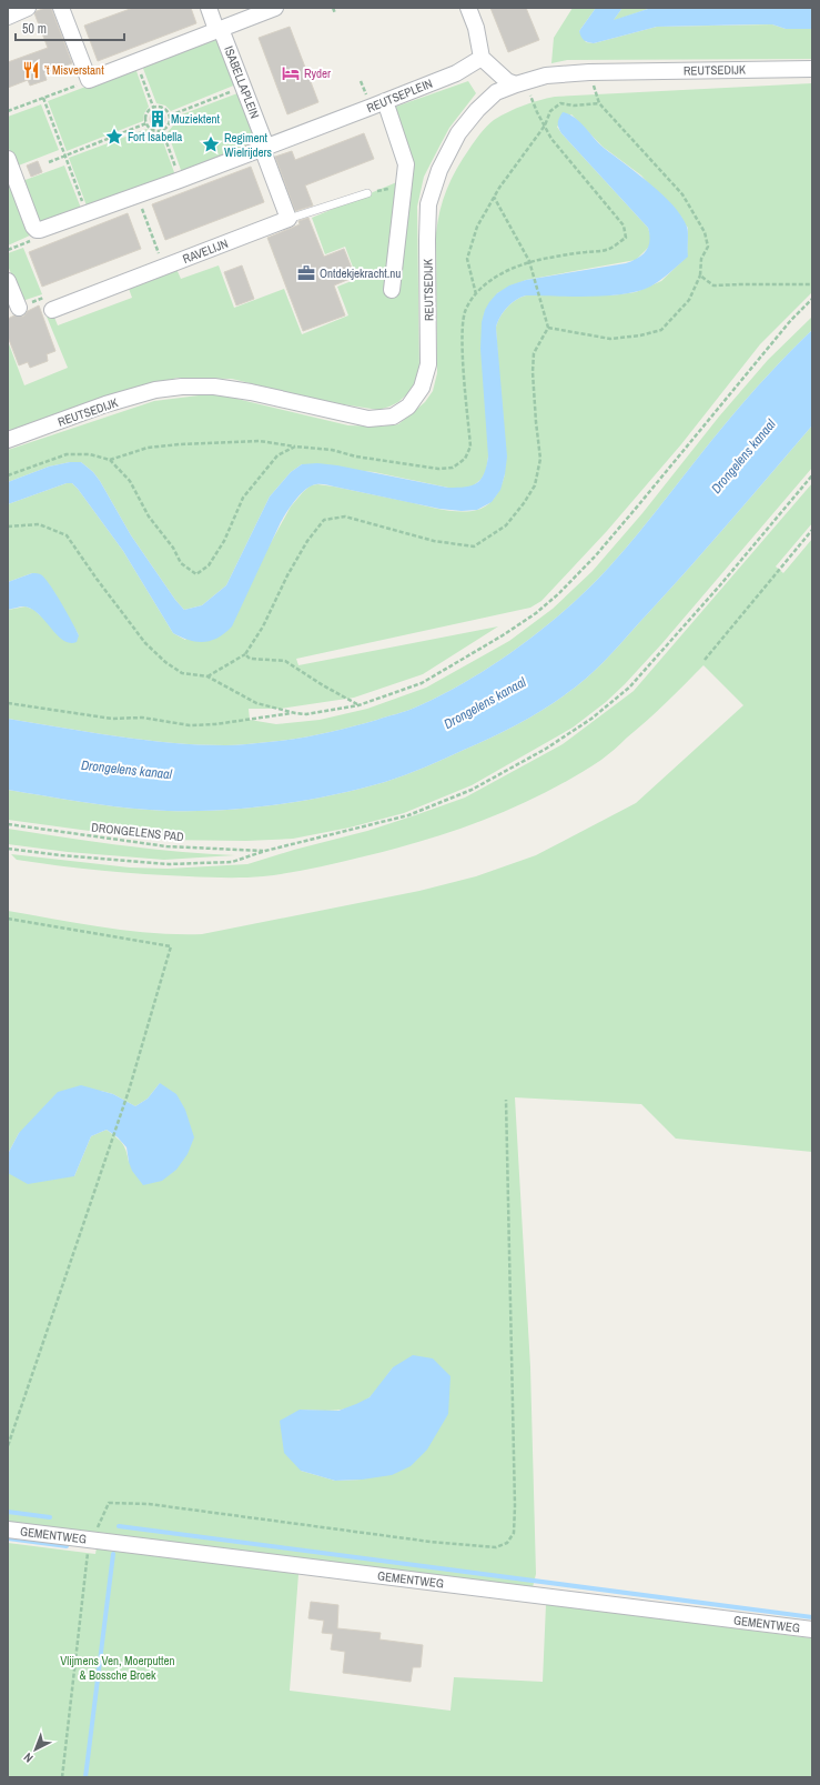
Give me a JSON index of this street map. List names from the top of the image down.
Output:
{
  "streets": {
    "street": [
      "REUTSEDIJK",
      "ISABELLAPLEIN",
      "REUTSEPLEIN",
      "RAVELIJN",
      "GEMENTWEG"
    ],
    "path": ["DRONGELENS PAD"]
  },
  "crossings": [
    ["ISABELLAPLEIN", "REUTSEPLEIN"]
  ],
  "water": ["Drongelens kanaal"],
  "parks": ["Vlijmens Ven, Moerputten & Bossche Broek"],
  "places": {
    "restaurant": ["’t Misverstant"],
    "hotel": ["Ryder"],
    "building": ["Muziektent"],
    "place": ["Fort Isabella", "Regiment Wielrijders"],
    "office": ["Ontdekjekracht.nu"]
  },
  "scale_bar": "50 m",
  "north": "bottom left"
}
